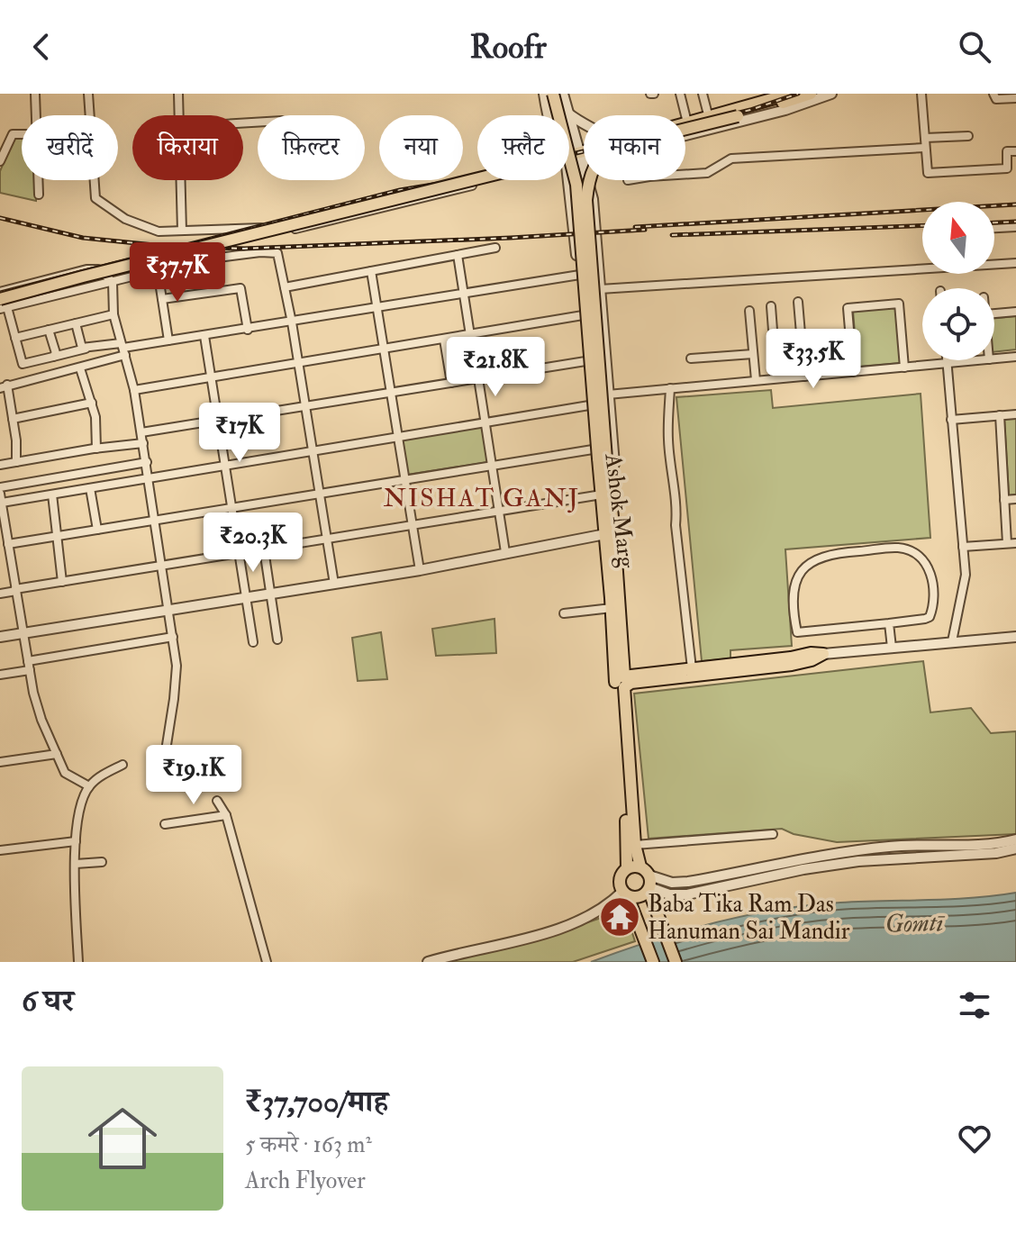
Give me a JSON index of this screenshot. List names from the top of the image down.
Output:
{
  "streets": {
    "main road": ["Ashok Marg"]
  },
  "districts": ["NISHAT GANJ"],
  "water": ["Gomtī"],
  "places": {
    "temple": ["Baba Tika Ram Das Hanuman Sai Mandir"]
  },
  "north": "top",
  "page": {
    "header": "Roofr",
    "chip": [
      "खरीदें",
      "किराया",
      "फ़िल्टर",
      "नया",
      "फ़्लैट",
      "मकान"
    ],
    "price": [
      "₹37.7K",
      "₹33.5K",
      "₹21.8K",
      "₹17K",
      "₹20.3K",
      "₹19.1K"
    ],
    "heading": "6 घर",
    "list": [
      {
        "name": "₹37,700/माह",
        "note": "5 कमरे · 163 m² · Arch Flyover"
      }
    ]
  }
}
